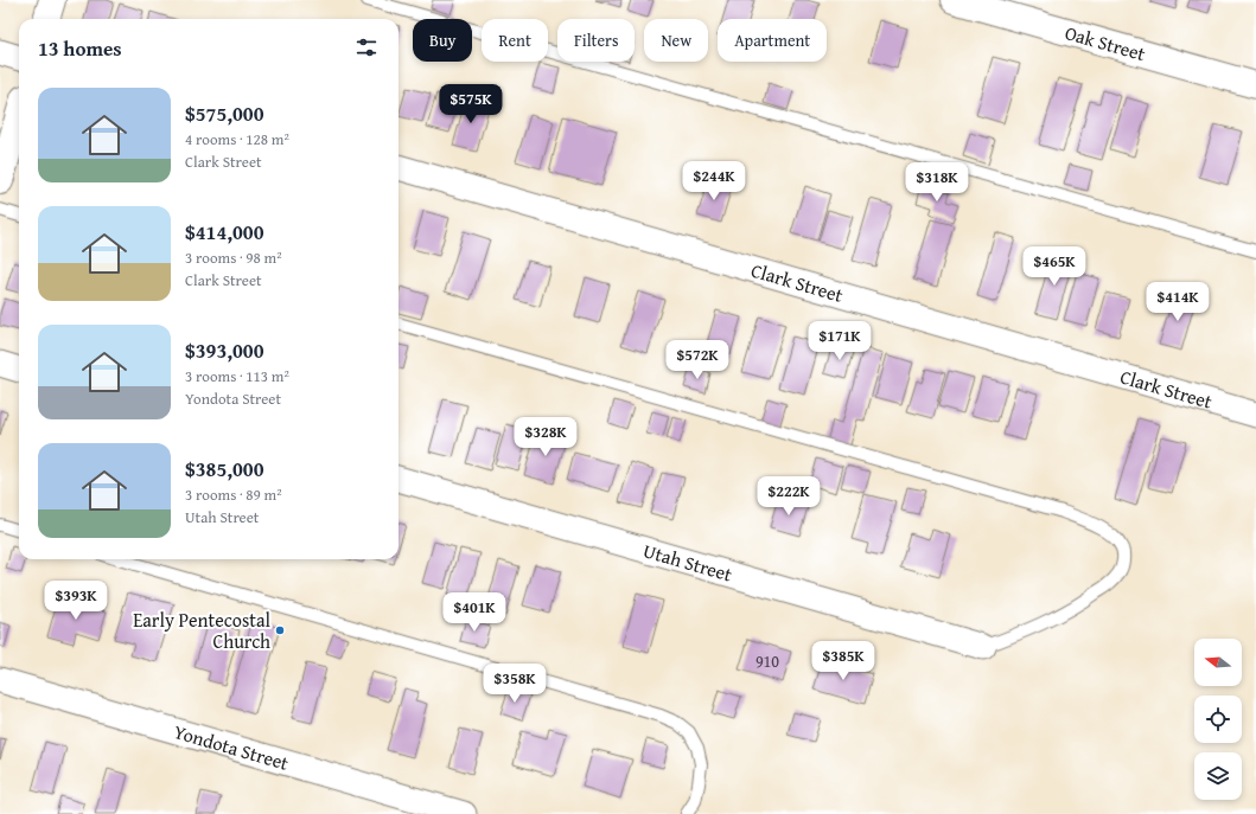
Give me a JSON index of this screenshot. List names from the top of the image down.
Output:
{
  "streets": {
    "main road": ["Oak Street"],
    "street": ["Clark Street", "Utah Street", "Yondota Street"]
  },
  "places": ["Early Pentecostal Church"],
  "house_numbers": ["910"],
  "north": "left",
  "page": {
    "chip": [
      "Buy",
      "Rent",
      "Filters",
      "New",
      "Apartment"
    ],
    "heading": "13 homes",
    "list": [
      {
        "name": "$575,000",
        "note": "4 rooms · 128 m² · Clark Street"
      },
      {
        "name": "$414,000",
        "note": "3 rooms · 98 m² · Clark Street"
      },
      {
        "name": "$393,000",
        "note": "3 rooms · 113 m² · Yondota Street"
      },
      {
        "name": "$385,000",
        "note": "3 rooms · 89 m² · Utah Street"
      }
    ],
    "price": [
      "$575K",
      "$244K",
      "$318K",
      "$465K",
      "$414K",
      "$171K",
      "$572K",
      "$328K",
      "$222K",
      "$393K",
      "$401K",
      "$385K",
      "$358K"
    ]
  }
}
